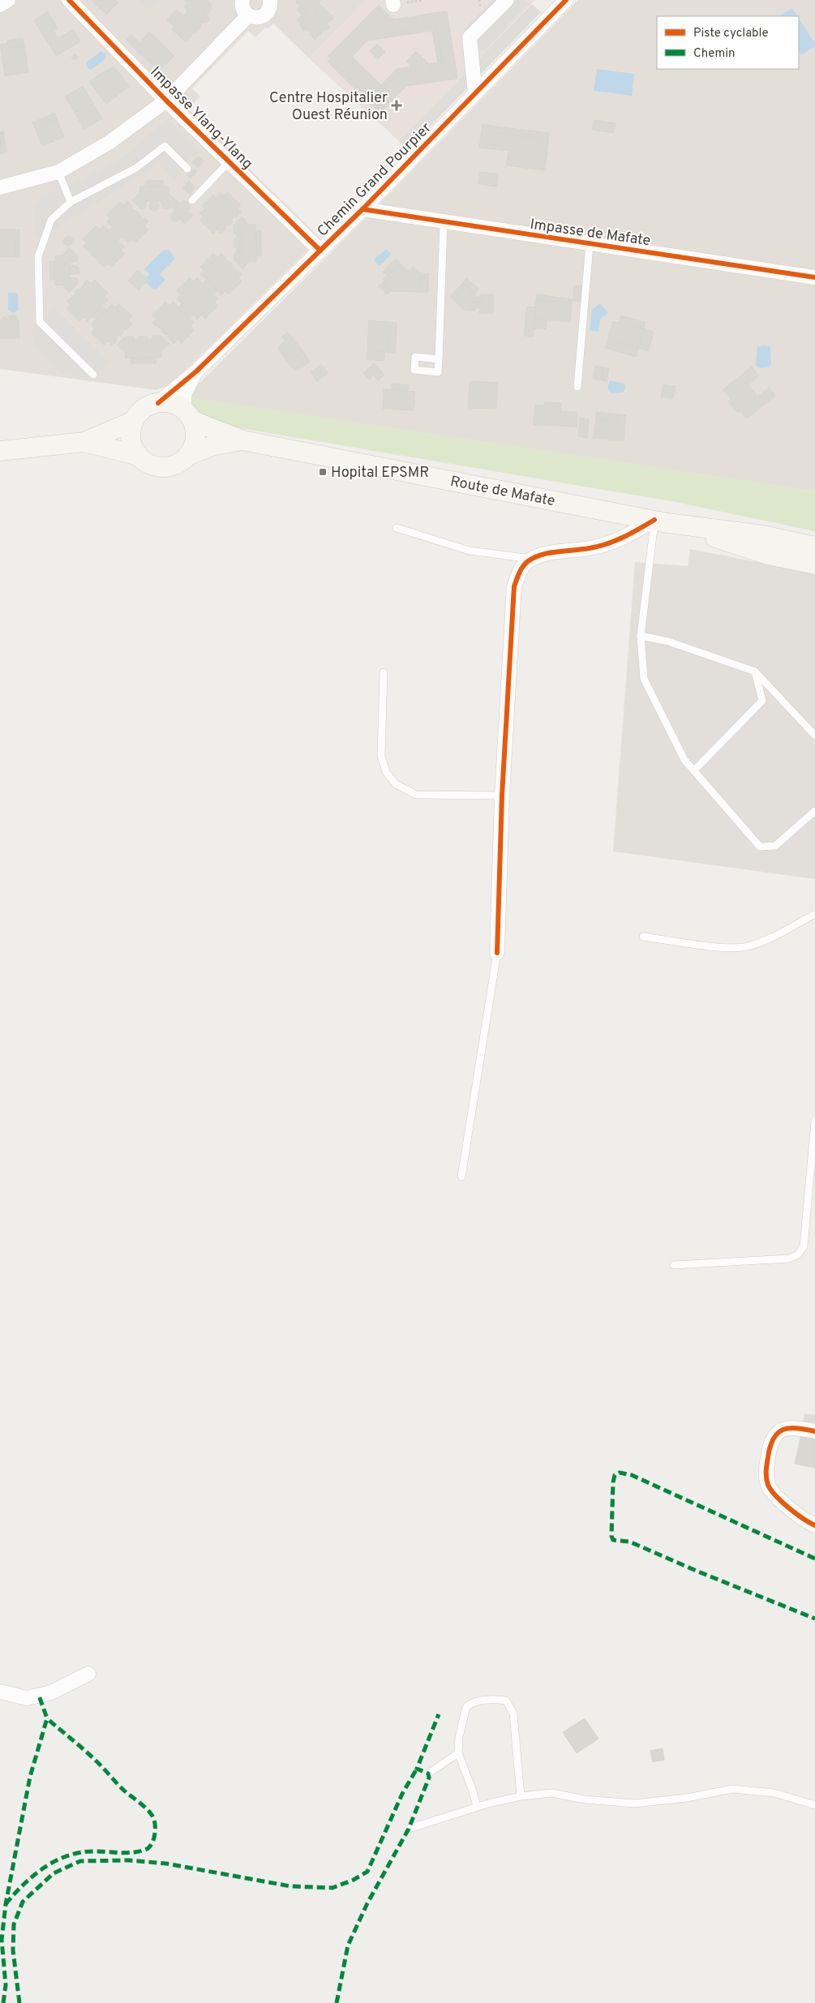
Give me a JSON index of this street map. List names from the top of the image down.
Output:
{
  "streets": {
    "main road": ["Route de Mafate"],
    "street": ["Impasse Ylang-Ylang", "Chemin Grand Pourpier", "Impasse de Mafate"]
  },
  "crossings": [
    ["Impasse Ylang-Ylang", "Chemin Grand Pourpier"],
    ["Chemin Grand Pourpier", "Impasse de Mafate"],
    ["Chemin Grand Pourpier", "Route de Mafate"]
  ],
  "places": {
    "health": ["Centre Hospitalier Ouest Réunion"],
    "transit": ["Hopital EPSMR"]
  },
  "legend": ["Piste cyclable", "Chemin"]
}
